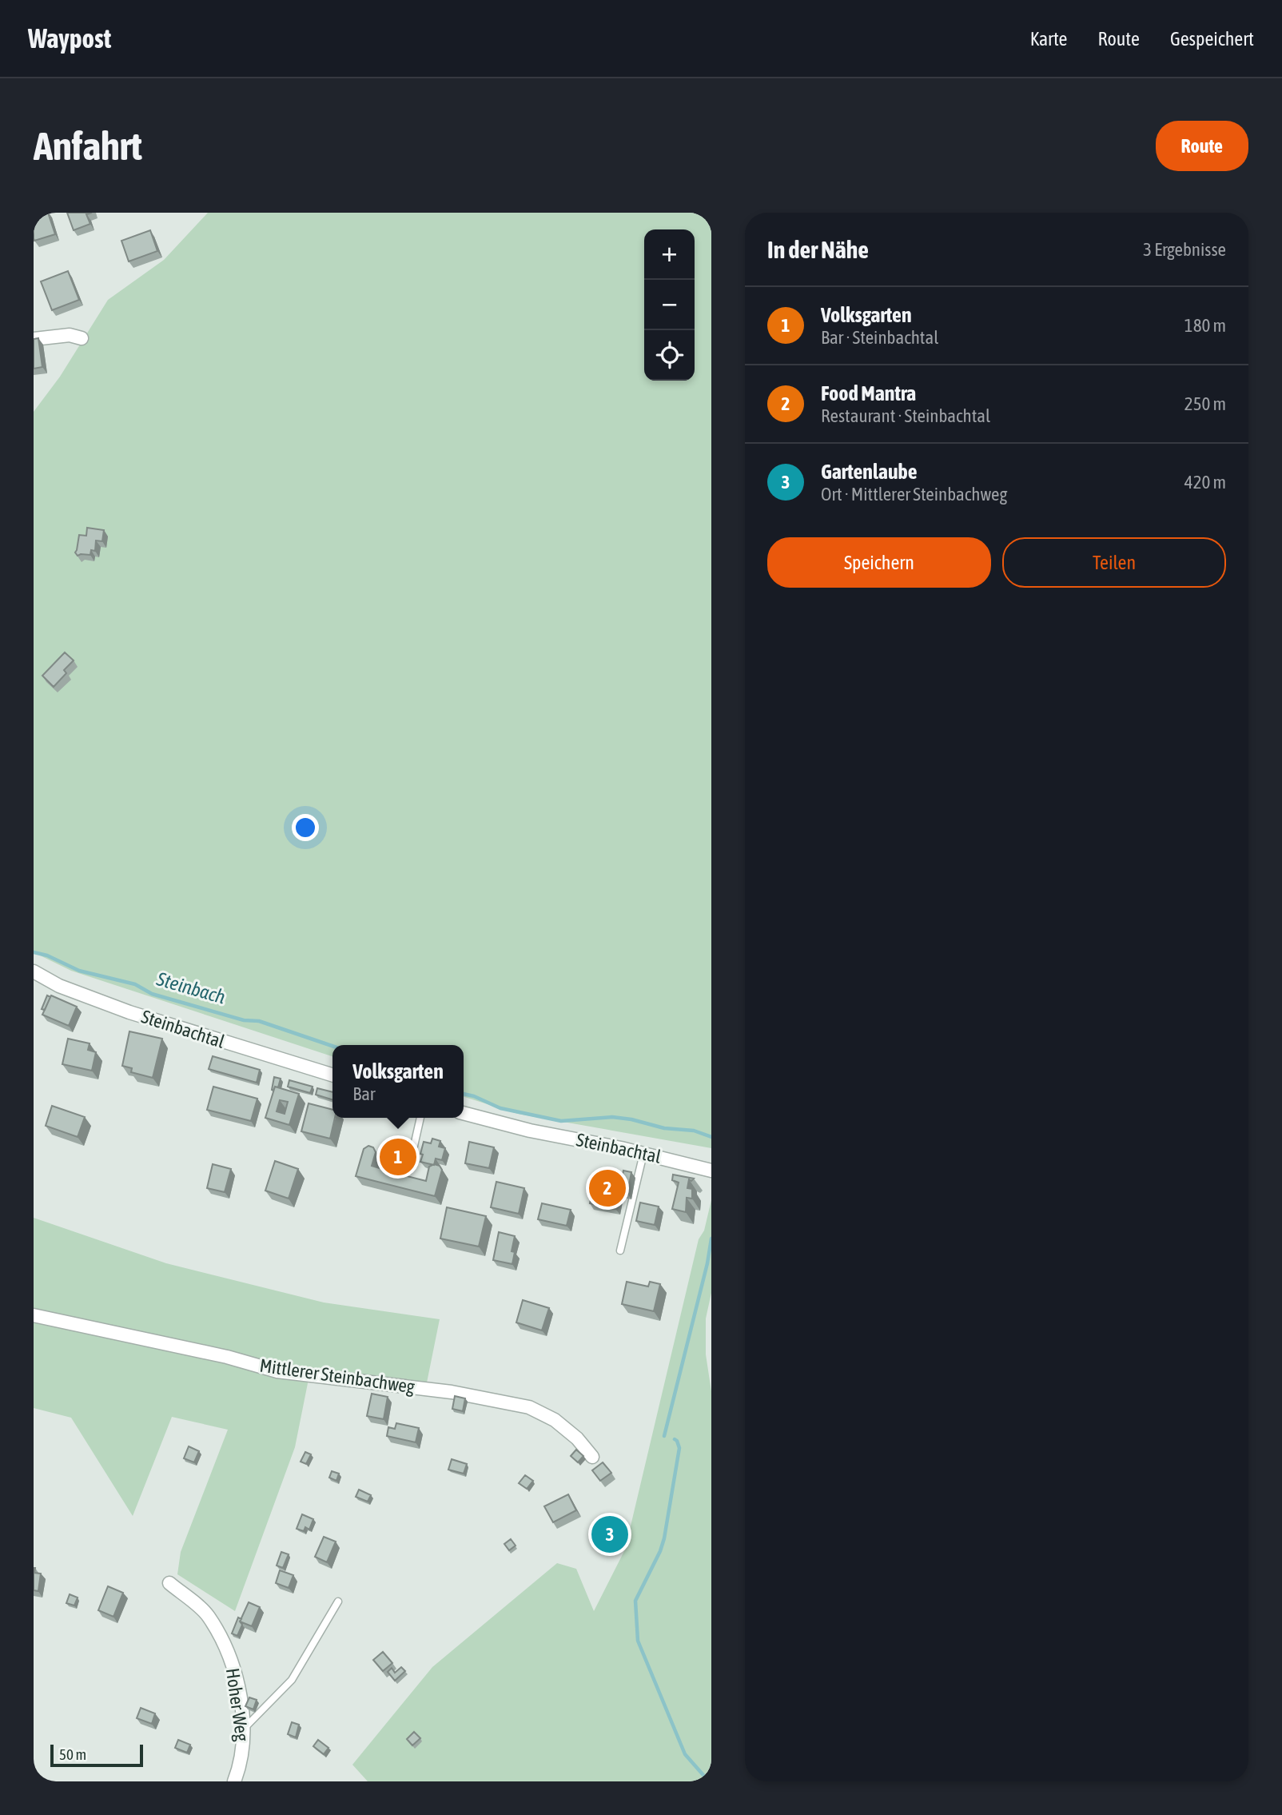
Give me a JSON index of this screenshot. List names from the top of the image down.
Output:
{
  "streets": {
    "street": ["Steinbachtal", "Mittlerer Steinbachweg", "Hoher Weg"]
  },
  "water": ["Steinbach"],
  "scale_bar": "50 m",
  "page": {
    "header": "Waypost",
    "nav": ["Karte", "Route", "Gespeichert"],
    "buttons": [
      "Route",
      ["Speichern", "Teilen"]
    ],
    "title": "Anfahrt",
    "heading": ["In der Nähe", "3 Ergebnisse"],
    "map_buttons": ["+", "−"],
    "list": [
      {
        "mark": "1",
        "name": "Volksgarten",
        "note": "Bar · Steinbachtal",
        "value": "180 m"
      },
      {
        "mark": "2",
        "name": "Food Mantra",
        "note": "Restaurant · Steinbachtal",
        "value": "250 m"
      },
      {
        "mark": "3",
        "name": "Gartenlaube",
        "note": "Ort · Mittlerer Steinbachweg",
        "value": "420 m"
      }
    ],
    "popup": ["Volksgarten", "Bar"],
    "pins": ["1", "2", "3"],
    "scale": "50 m"
  }
}
